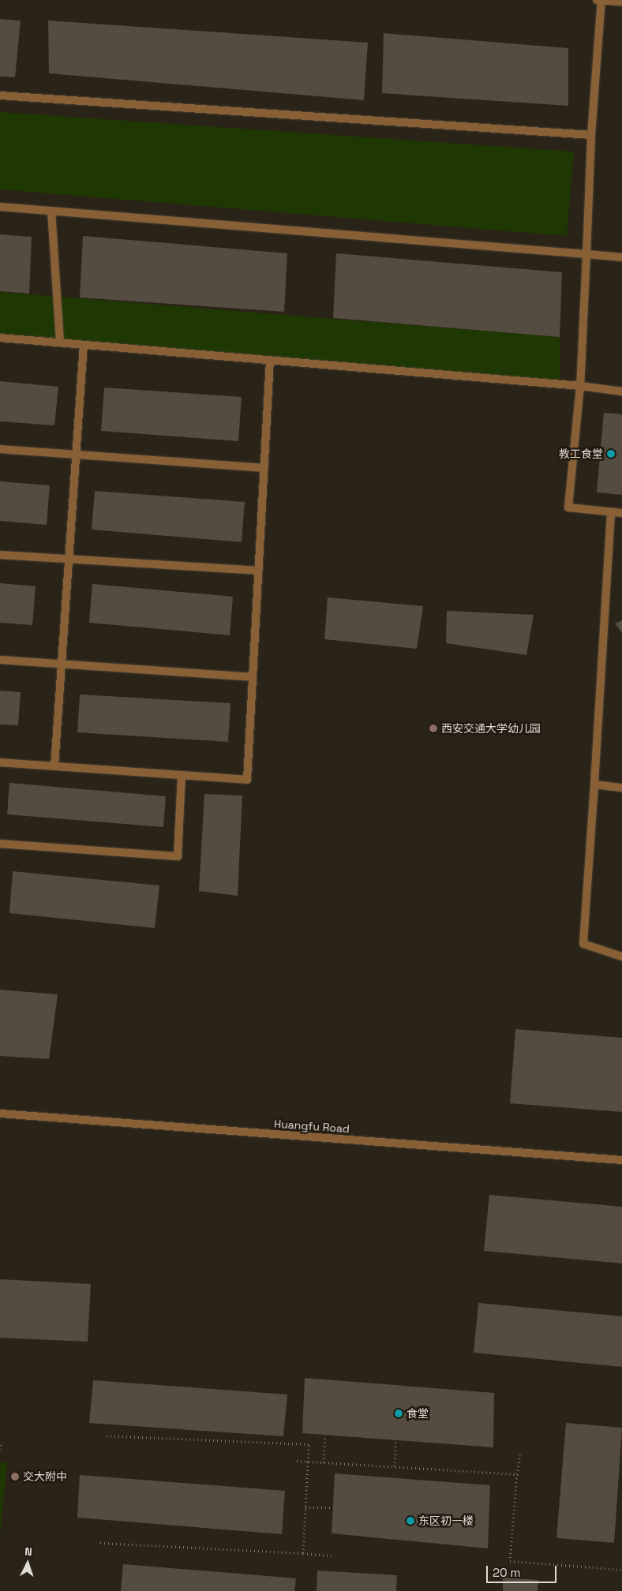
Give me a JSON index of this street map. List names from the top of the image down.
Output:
{
  "streets": {
    "street": ["Huangfu Road"]
  },
  "places": [
    "教工食堂",
    "西安交通大学幼儿园",
    "食堂",
    "交大附中",
    "东区初一楼"
  ],
  "scale_bar": "20 m",
  "north": "top"
}
